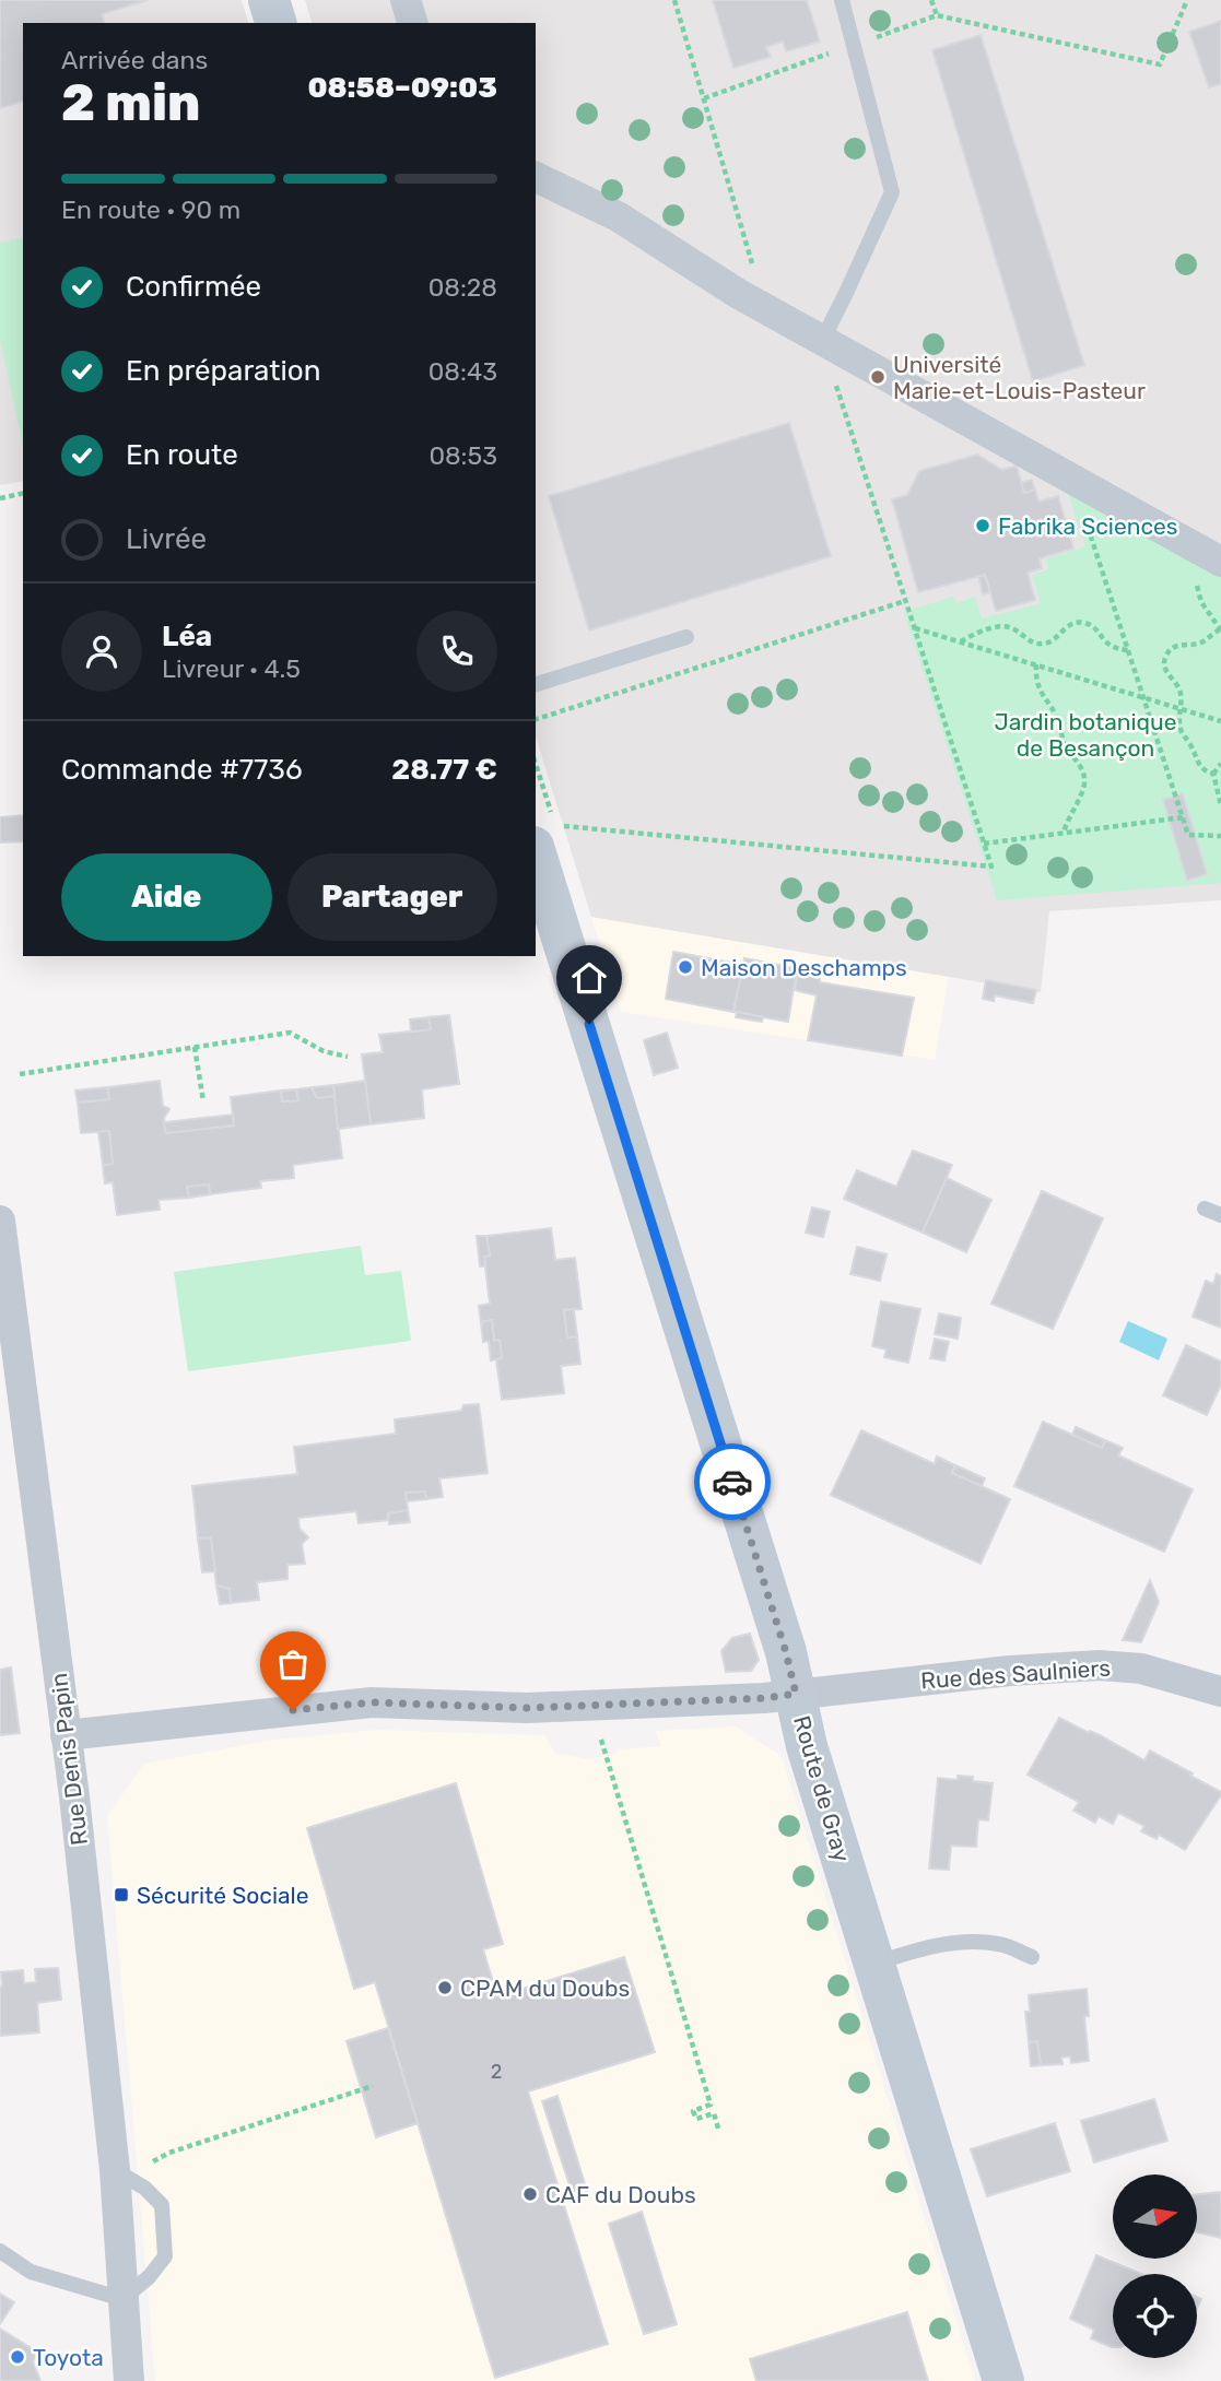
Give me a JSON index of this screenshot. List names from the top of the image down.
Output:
{
  "streets": {
    "main road": ["Route de Gray"],
    "street": ["Rue des Saulniers", "Rue Denis Papin"]
  },
  "crossings": [
    ["Rue des Saulniers", "Rue Denis Papin"],
    ["Rue des Saulniers", "Route de Gray"]
  ],
  "parks": ["Jardin botanique de Besançon"],
  "places": {
    "other": [
      "Université Marie-et-Louis-Pasteur",
      "Fabrika Sciences",
      "Maison Deschamps",
      "CPAM du Doubs",
      "CAF du Doubs",
      "Toyota"
    ],
    "transit": ["Sécurité Sociale"]
  },
  "house_numbers": ["2"],
  "north": "right",
  "page": {
    "heading": ["2 min", "Arrivée dans", "08:58–09:03"],
    "panel": [
      "Léa",
      "Livreur · 4.5",
      "Commande #7736",
      "28.77 €"
    ],
    "bar": "En route · 90 m",
    "list": [
      ["Confirmée", "08:28"],
      ["En préparation", "08:43"],
      ["En route", "08:53"],
      "Livrée"
    ],
    "buttons": ["Aide", "Partager"]
  }
}
